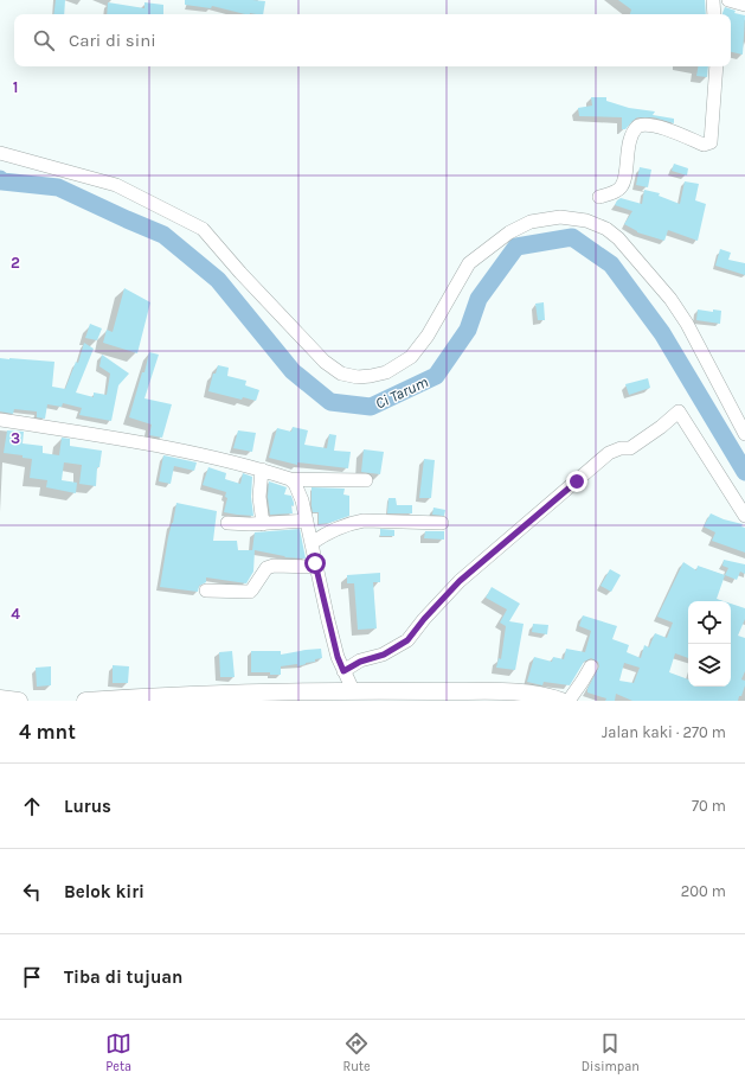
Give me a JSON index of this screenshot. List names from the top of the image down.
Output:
{
  "water": ["Ci Tarum"],
  "page": {
    "search": "Cari di sini",
    "heading": ["4 mnt", "Jalan kaki · 270 m"],
    "list": [
      ["Lurus", "70 m"],
      ["Belok kiri", "200 m"],
      "Tiba di tujuan"
    ],
    "nav": ["Peta", "Rute", "Disimpan"]
  },
  "grid": {
    "rows": [
      "1",
      "2",
      "3",
      "4"
    ]
  }
}
